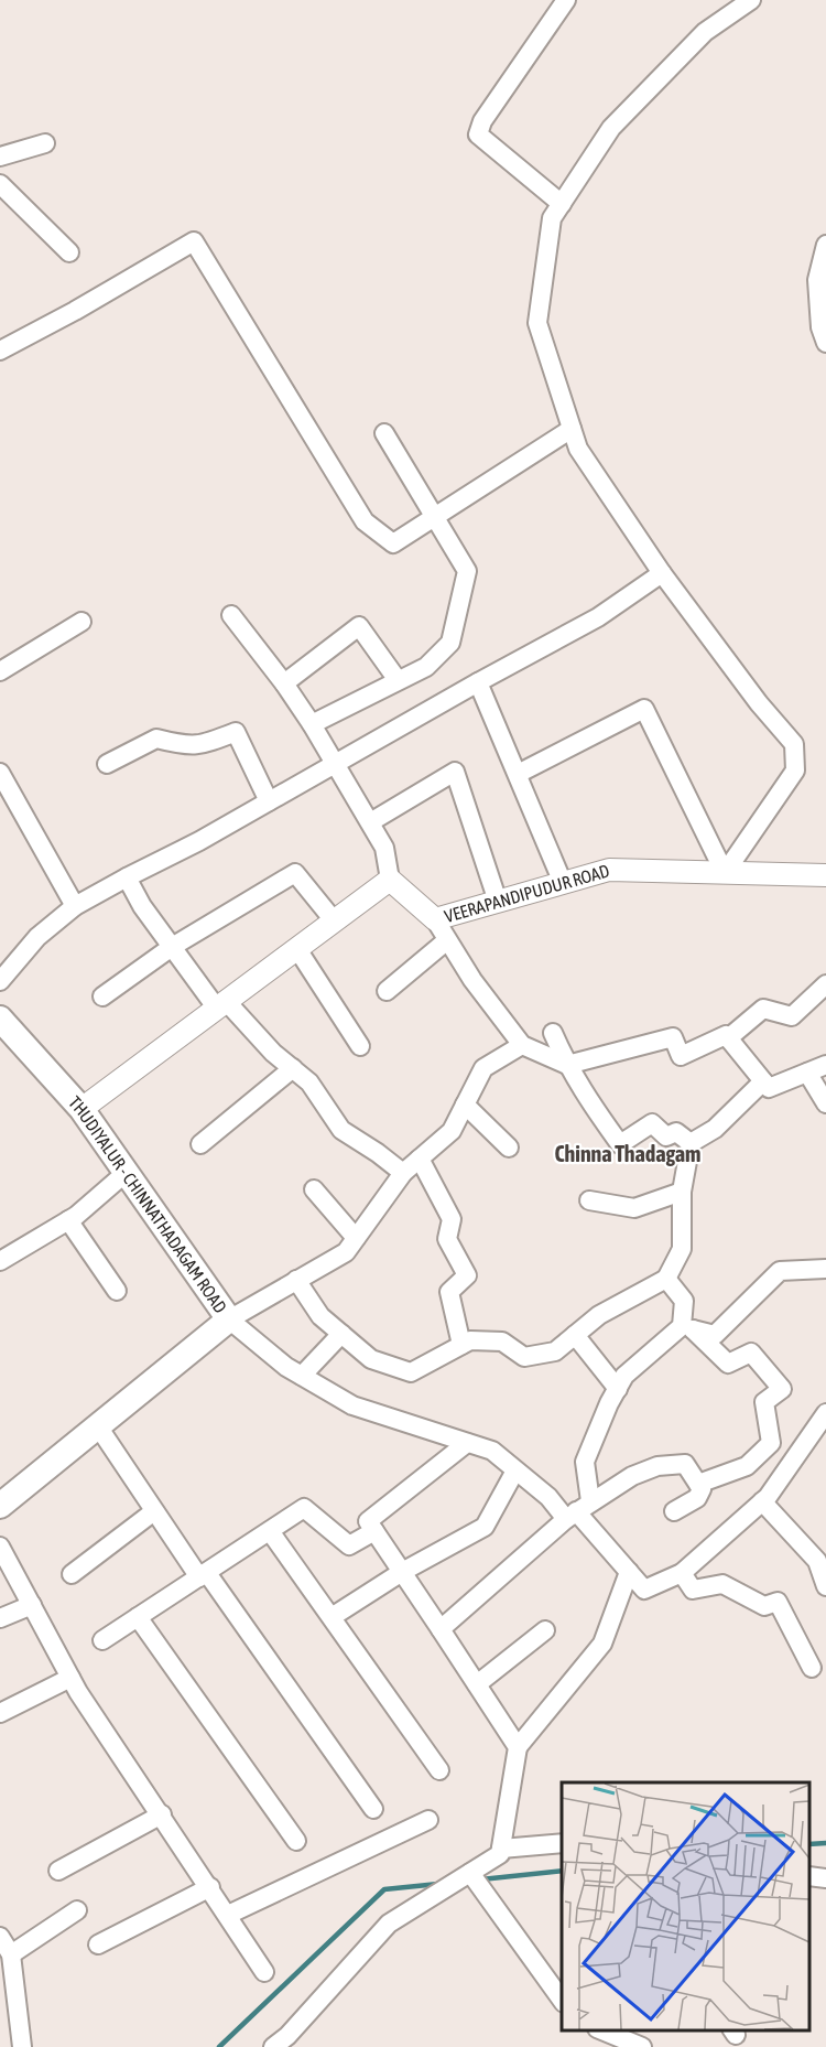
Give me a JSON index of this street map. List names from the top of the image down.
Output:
{
  "streets": {
    "main road": ["THUDIYALUR - CHINNATHADAGAM ROAD"],
    "street": ["VEERAPANDIPUDUR ROAD"]
  },
  "districts": ["Chinna Thadagam"]
}
